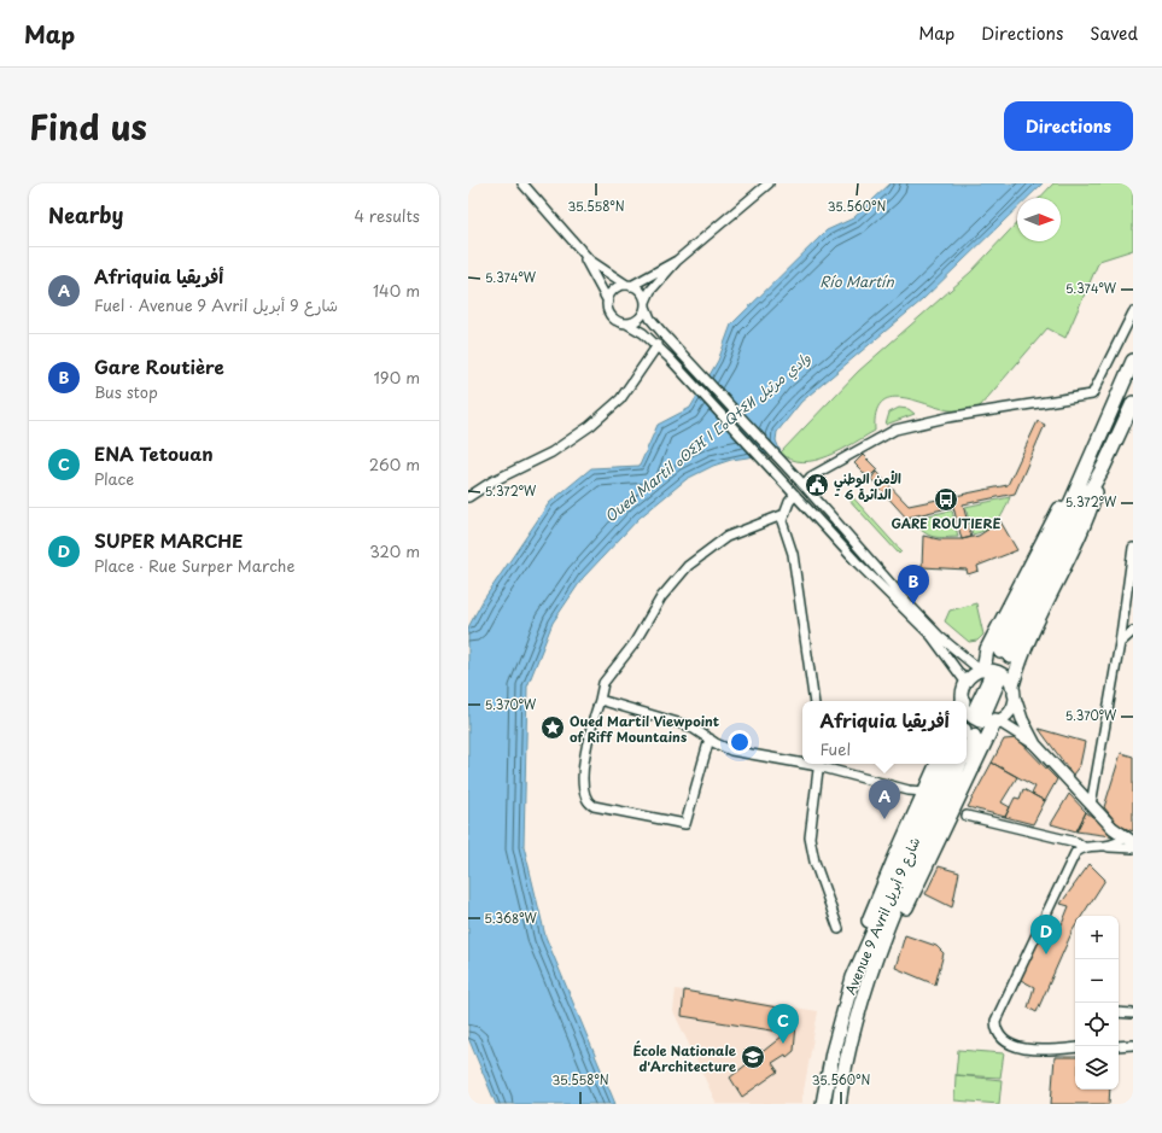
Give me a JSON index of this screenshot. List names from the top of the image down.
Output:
{
  "streets": {
    "highway": ["Avenue 9 Avril شارع 9 أبريل"]
  },
  "water": ["Río Martín", "Oued Martil ⴰⵙⵉⴼ ⵏ ⵎⴰⵕⵜⵉⵍ وادي مرتيل"],
  "places": {
    "public building": ["الأمن الوطني - الدائرة 6"],
    "bus stop": ["GARE ROUTIERE"],
    "place": ["Oued Martil Viewpoint of Riff Mountains"],
    "school or university": ["École Nationale d'Architecture"]
  },
  "north": "right",
  "page": {
    "header": "Map",
    "nav": ["Map", "Directions", "Saved"],
    "title": "Find us",
    "buttons": "Directions",
    "heading": ["Nearby", "4 results"],
    "list": [
      {
        "mark": "A",
        "name": "Afriquia أفريقيا",
        "note": "Fuel · Avenue 9 Avril شارع 9 أبريل",
        "value": "140 m"
      },
      {
        "mark": "B",
        "name": "Gare Routière",
        "note": "Bus stop",
        "value": "190 m"
      },
      {
        "mark": "C",
        "name": "ENA Tetouan",
        "note": "Place",
        "value": "260 m"
      },
      {
        "mark": "D",
        "name": "SUPER MARCHE",
        "note": "Place · Rue Surper Marche",
        "value": "320 m"
      }
    ],
    "pins": [
      "B",
      "A",
      "D",
      "C"
    ],
    "popup": ["Afriquia أفريقيا", "Fuel"],
    "map_buttons": ["+", "−"]
  },
  "coordinates": [
    "35.558°N",
    "35.560°N",
    "5.374°W",
    "5.372°W",
    "5.370°W",
    "5.368°W"
  ]
}
